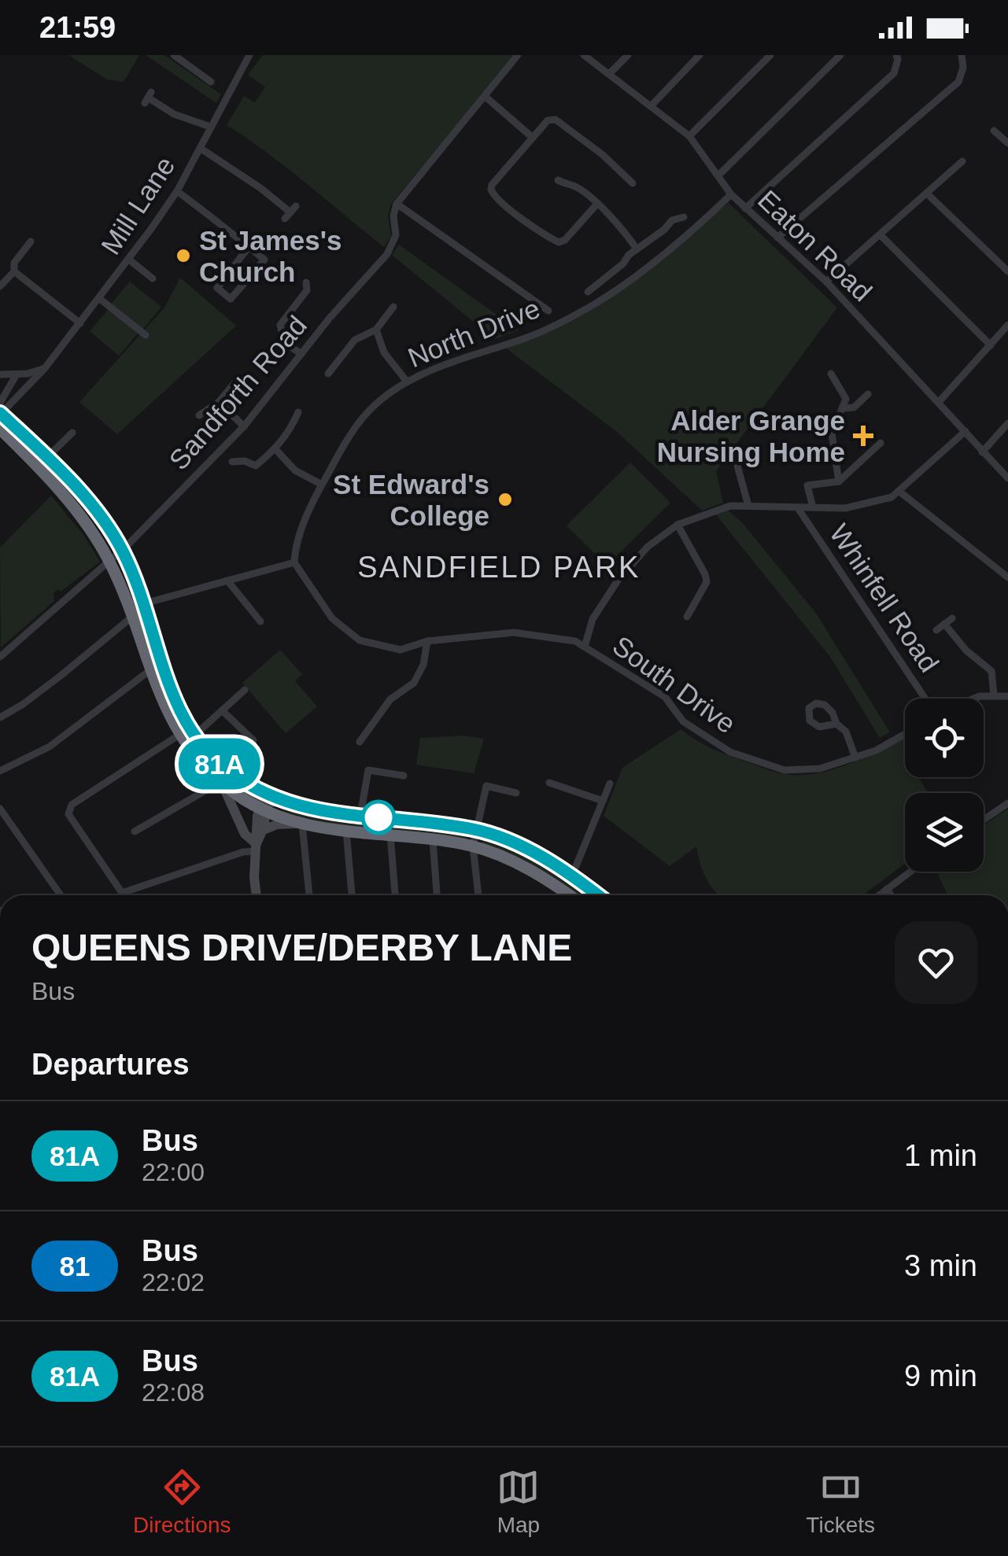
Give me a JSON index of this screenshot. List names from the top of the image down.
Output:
{
  "streets": {
    "street": [
      "Mill Lane",
      "Eaton Road",
      "North Drive",
      "Sandforth Road",
      "Whinfell Road",
      "South Drive"
    ]
  },
  "crossings": [
    ["Eaton Road", "North Drive"],
    ["North Drive", "South Drive"]
  ],
  "districts": ["SANDFIELD PARK"],
  "places": {
    "other": ["St James's Church", "St Edward's College"],
    "health": ["Alder Grange Nursing Home"]
  },
  "lines": ["bus line 81A"],
  "page": {
    "status": "21:59",
    "on_map": "81A",
    "heading": [
      ["QUEENS DRIVE/DERBY LANE", "Bus"],
      "Departures"
    ],
    "list": [
      {
        "mark": "81A",
        "name": "Bus",
        "note": "22:00",
        "value": "1 min"
      },
      {
        "mark": "81",
        "name": "Bus",
        "note": "22:02",
        "value": "3 min"
      },
      {
        "mark": "81A",
        "name": "Bus",
        "note": "22:08",
        "value": "9 min"
      }
    ],
    "tabs": ["Directions", "Map", "Tickets"]
  }
}
